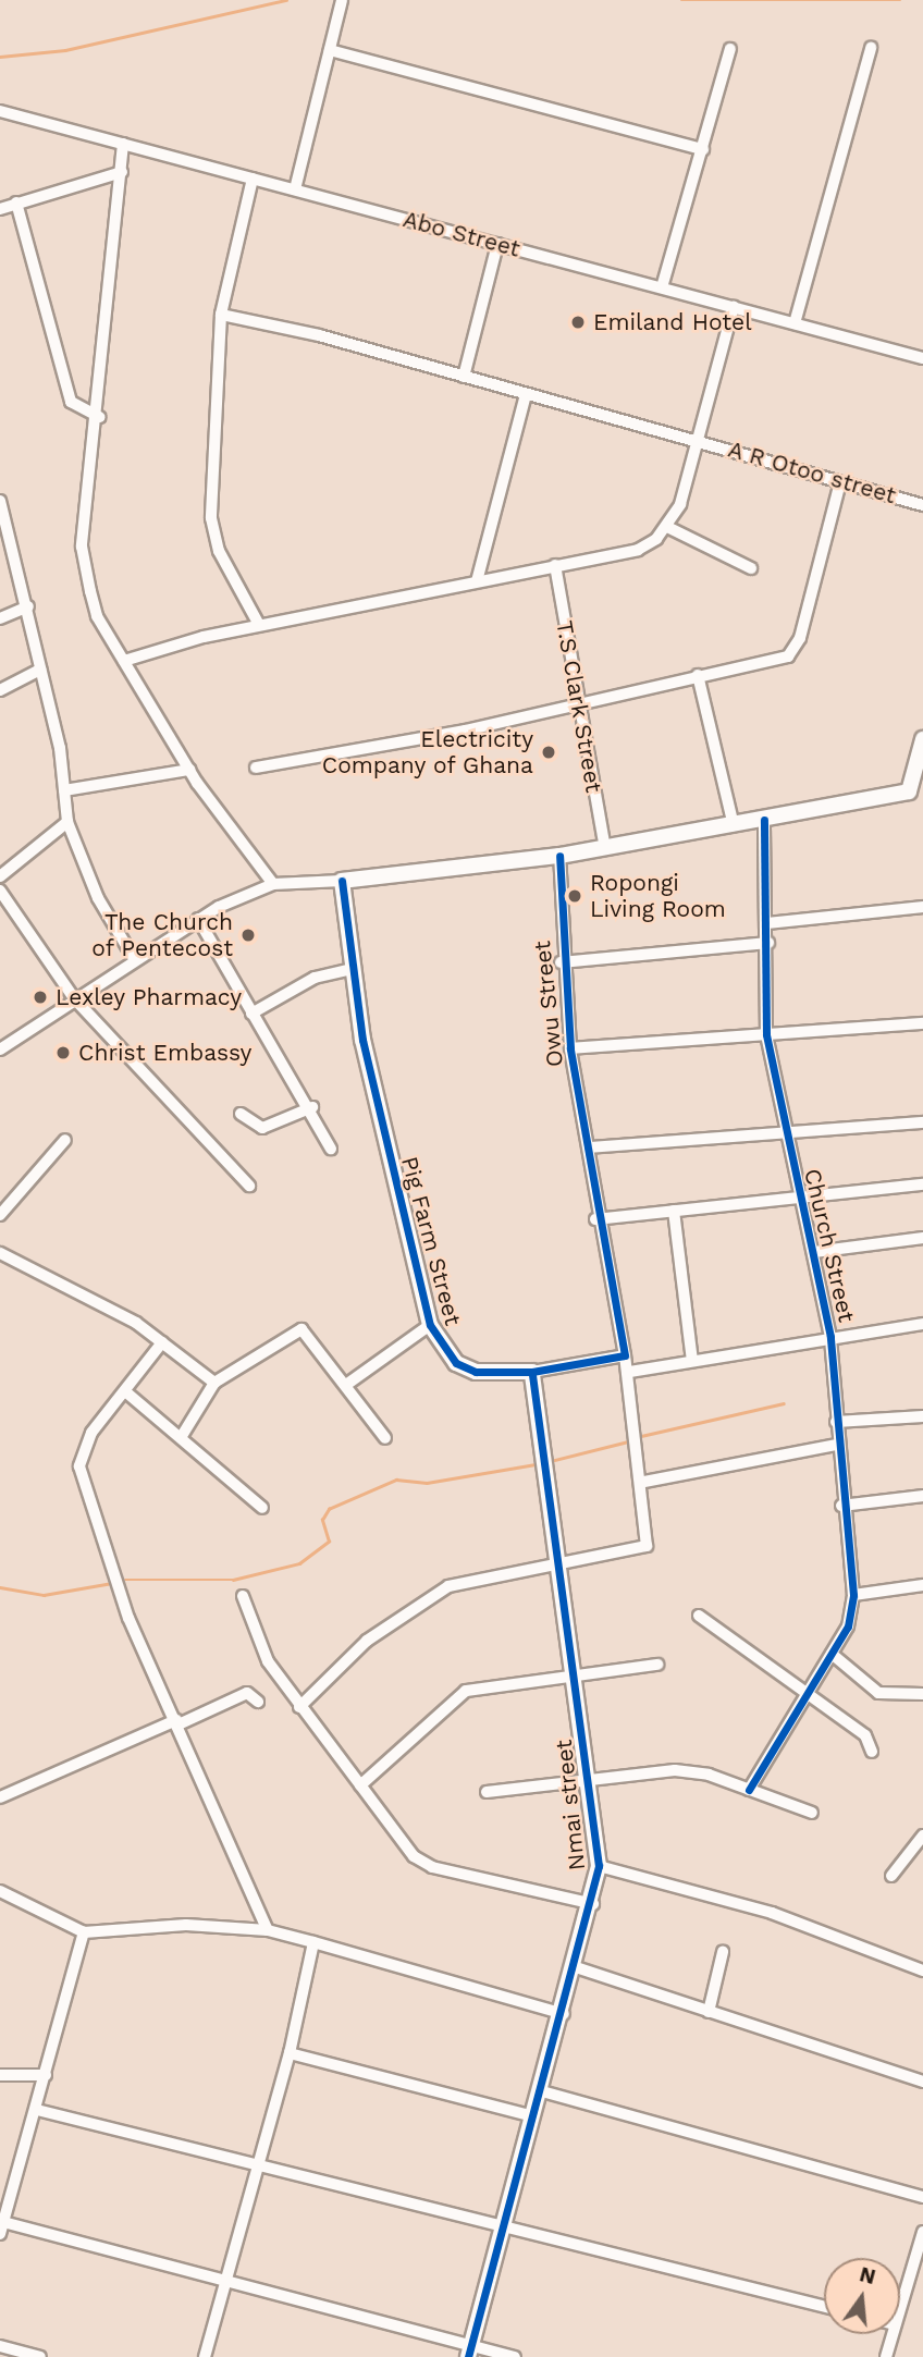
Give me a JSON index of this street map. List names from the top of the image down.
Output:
{
  "streets": {
    "street": [
      "Abo Street",
      "A R Otoo street",
      "T.S Clark Street",
      "Owu Street",
      "Pig Farm Street",
      "Church Street",
      "Nmai street"
    ]
  },
  "crossings": [
    ["Pig Farm Street", "Nmai street"]
  ],
  "places": [
    "Emiland Hotel",
    "Electricity Company of Ghana",
    "Ropongi Living Room",
    "The Church of Pentecost",
    "Lexley Pharmacy",
    "Christ Embassy"
  ],
  "north": "top"
}
